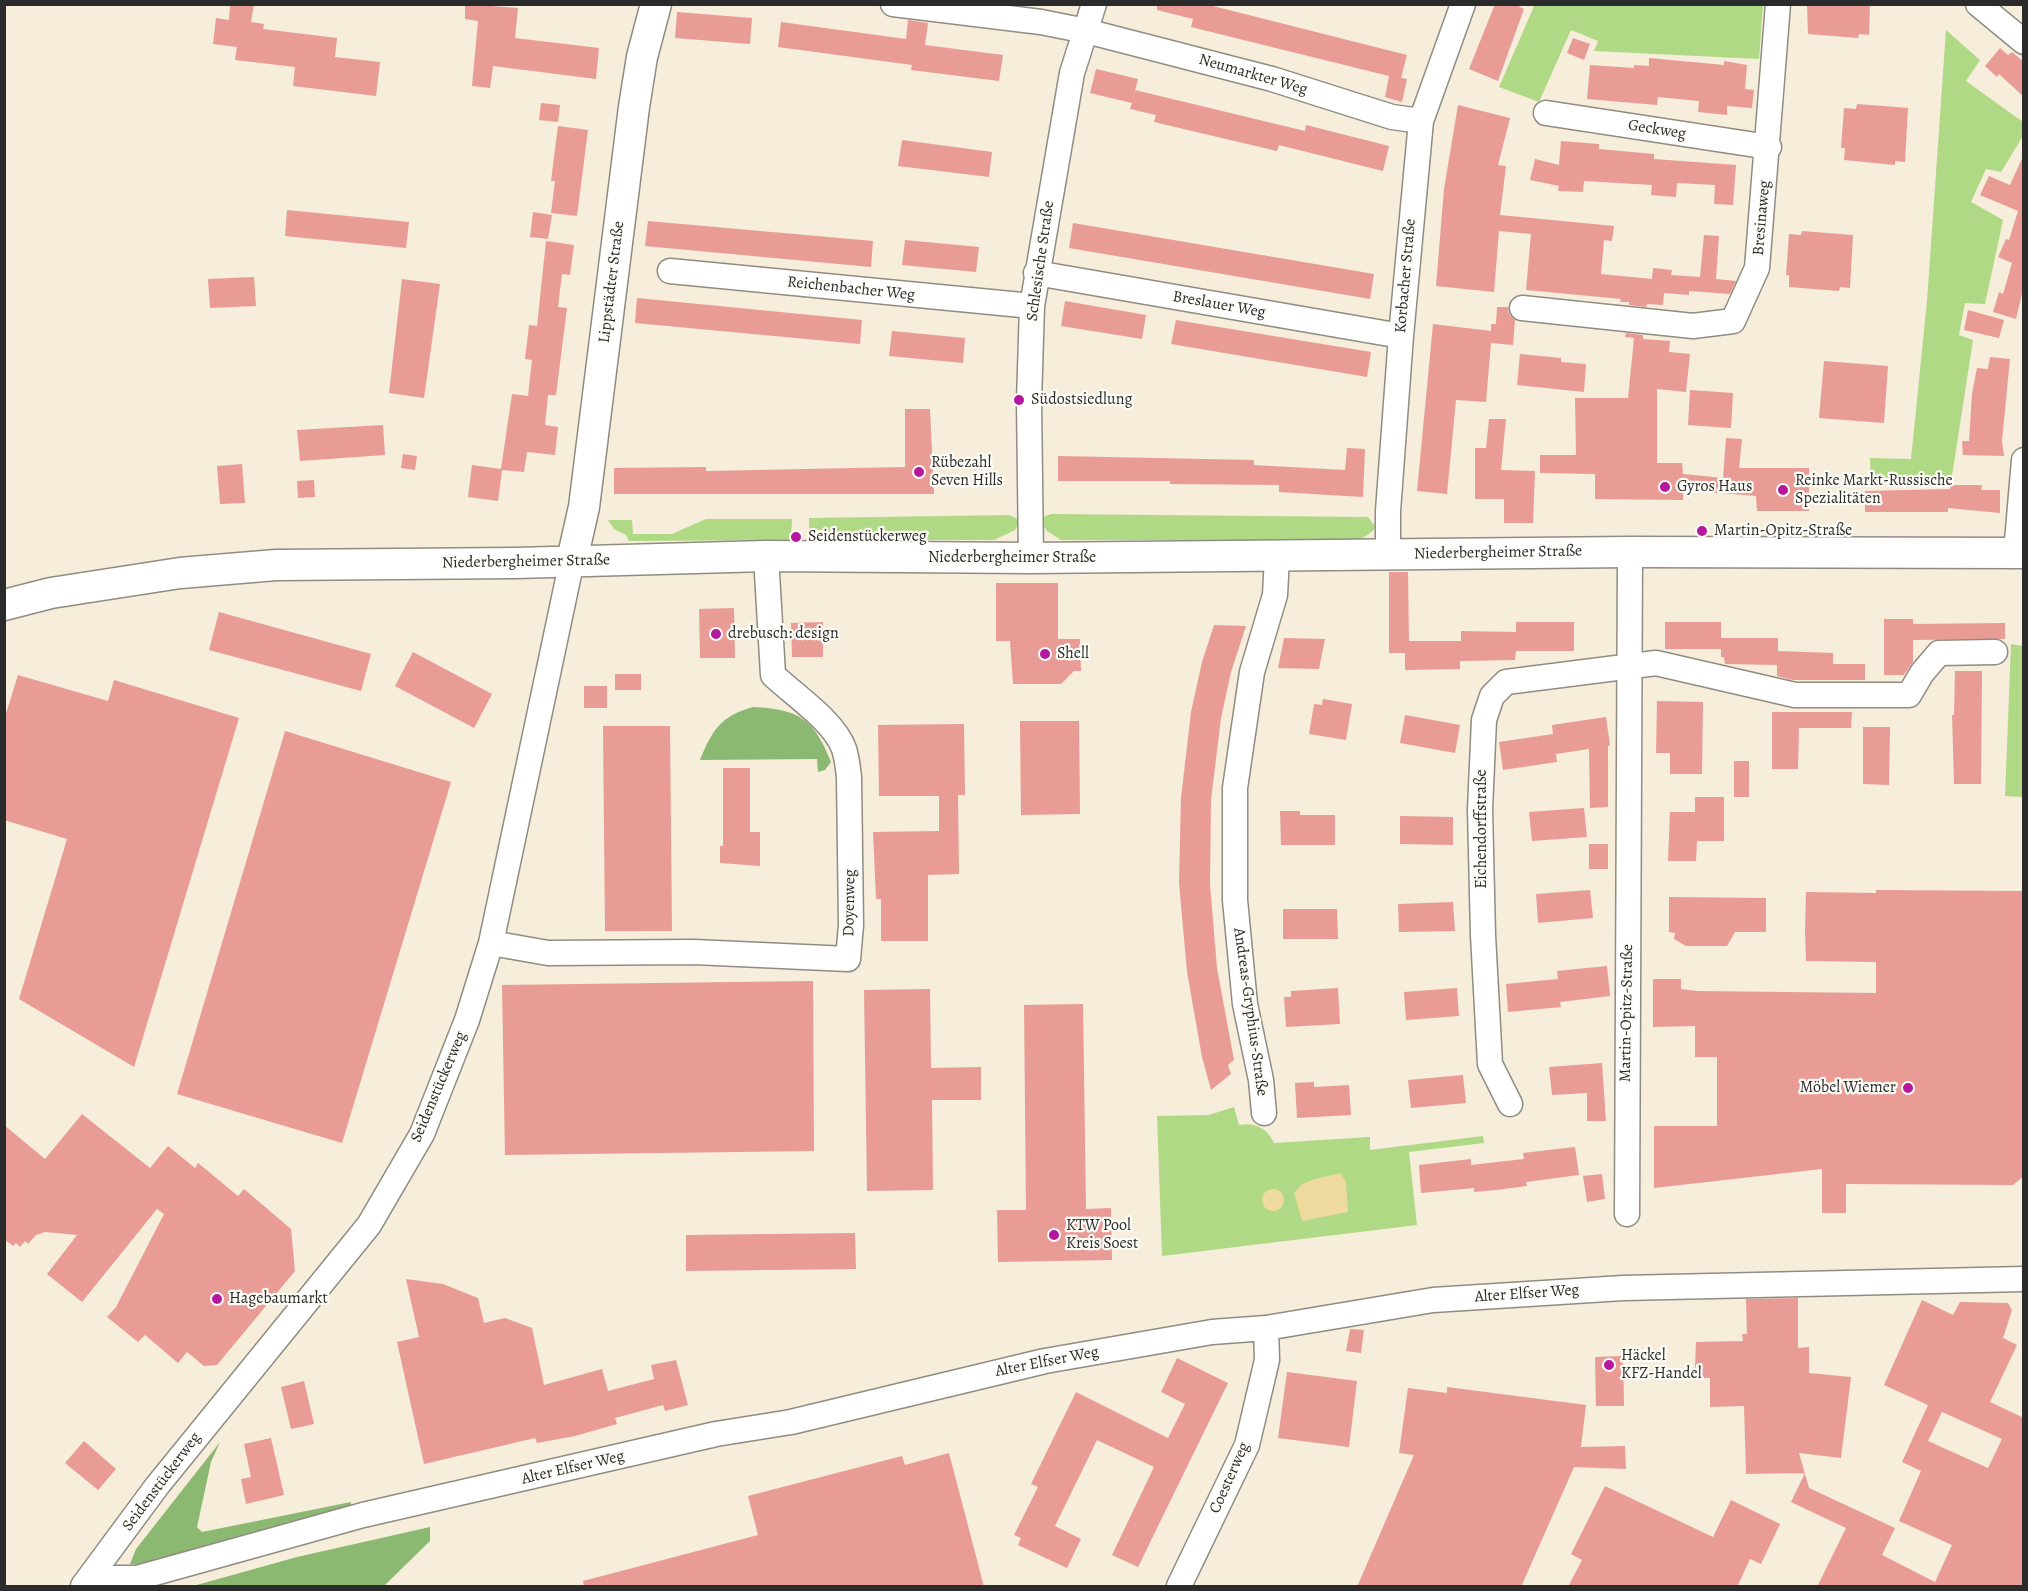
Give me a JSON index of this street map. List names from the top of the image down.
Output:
{
  "streets": {
    "main road": ["Lippstädter Straße", "Niederbergheimer Straße"],
    "street": [
      "Neumarkter Weg",
      "Geckweg",
      "Bresinaweg",
      "Schlesische Straße",
      "Korbacher Straße",
      "Reichenbacher Weg",
      "Breslauer Weg",
      "Eichendorffstraße",
      "Doyenweg",
      "Andreas-Gryphius-Straße",
      "Martin-Opitz-Straße",
      "Seidenstückerweg",
      "Alter Elfser Weg",
      "Coesterweg"
    ]
  },
  "crossings": [
    ["Neumarkter Weg", "Schlesische Straße"],
    ["Neumarkter Weg", "Korbacher Straße"],
    ["Geckweg", "Bresinaweg"],
    ["Schlesische Straße", "Reichenbacher Weg"],
    ["Schlesische Straße", "Breslauer Weg"],
    ["Schlesische Straße", "Niederbergheimer Straße"],
    ["Korbacher Straße", "Breslauer Weg"],
    ["Korbacher Straße", "Niederbergheimer Straße"],
    ["Lippstädter Straße", "Niederbergheimer Straße"],
    ["Lippstädter Straße", "Seidenstückerweg"],
    ["Niederbergheimer Straße", "Doyenweg"],
    ["Niederbergheimer Straße", "Andreas-Gryphius-Straße"],
    ["Niederbergheimer Straße", "Martin-Opitz-Straße"],
    ["Niederbergheimer Straße", "Seidenstückerweg"],
    ["Eichendorffstraße", "Martin-Opitz-Straße"],
    ["Doyenweg", "Seidenstückerweg"],
    ["Seidenstückerweg", "Alter Elfser Weg"],
    ["Alter Elfser Weg", "Coesterweg"]
  ],
  "places": [
    "Südostsiedlung",
    "Rübezahl Seven Hills",
    "Gyros Haus",
    "Reinke Markt-Russische Spezialitäten",
    "Martin-Opitz-Straße",
    "Seidenstückerweg",
    "drebusch: design",
    "Shell",
    "Möbel Wiemer",
    "KTW Pool Kreis Soest",
    "Hagebaumarkt",
    "Häckel KFZ-Handel"
  ]
}
